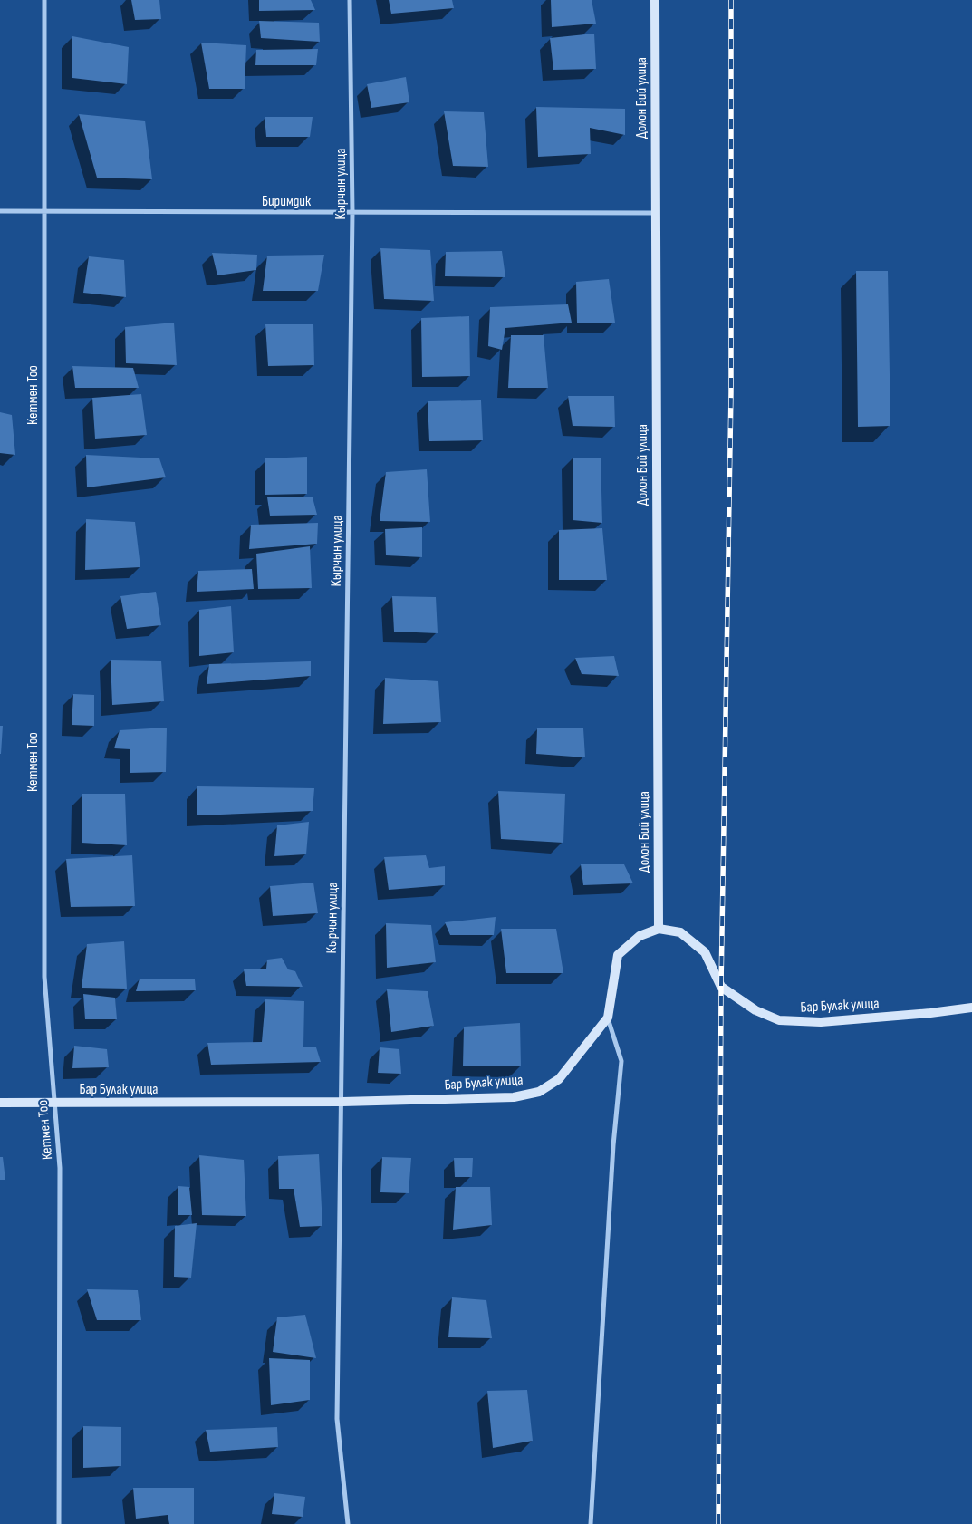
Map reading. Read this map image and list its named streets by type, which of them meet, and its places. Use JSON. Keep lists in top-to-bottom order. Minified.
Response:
{"streets":{"street":["Долон Бий улица","Кырчын улица","Биримдик","Кетмен Тоо","Бар Булак улица"]},"crossings":[["Долон Бий улица","Биримдик"],["Долон Бий улица","Бар Булак улица"],["Кырчын улица","Биримдик"],["Кырчын улица","Бар Булак улица"],["Биримдик","Кетмен Тоо"],["Кетмен Тоо","Бар Булак улица"]]}
